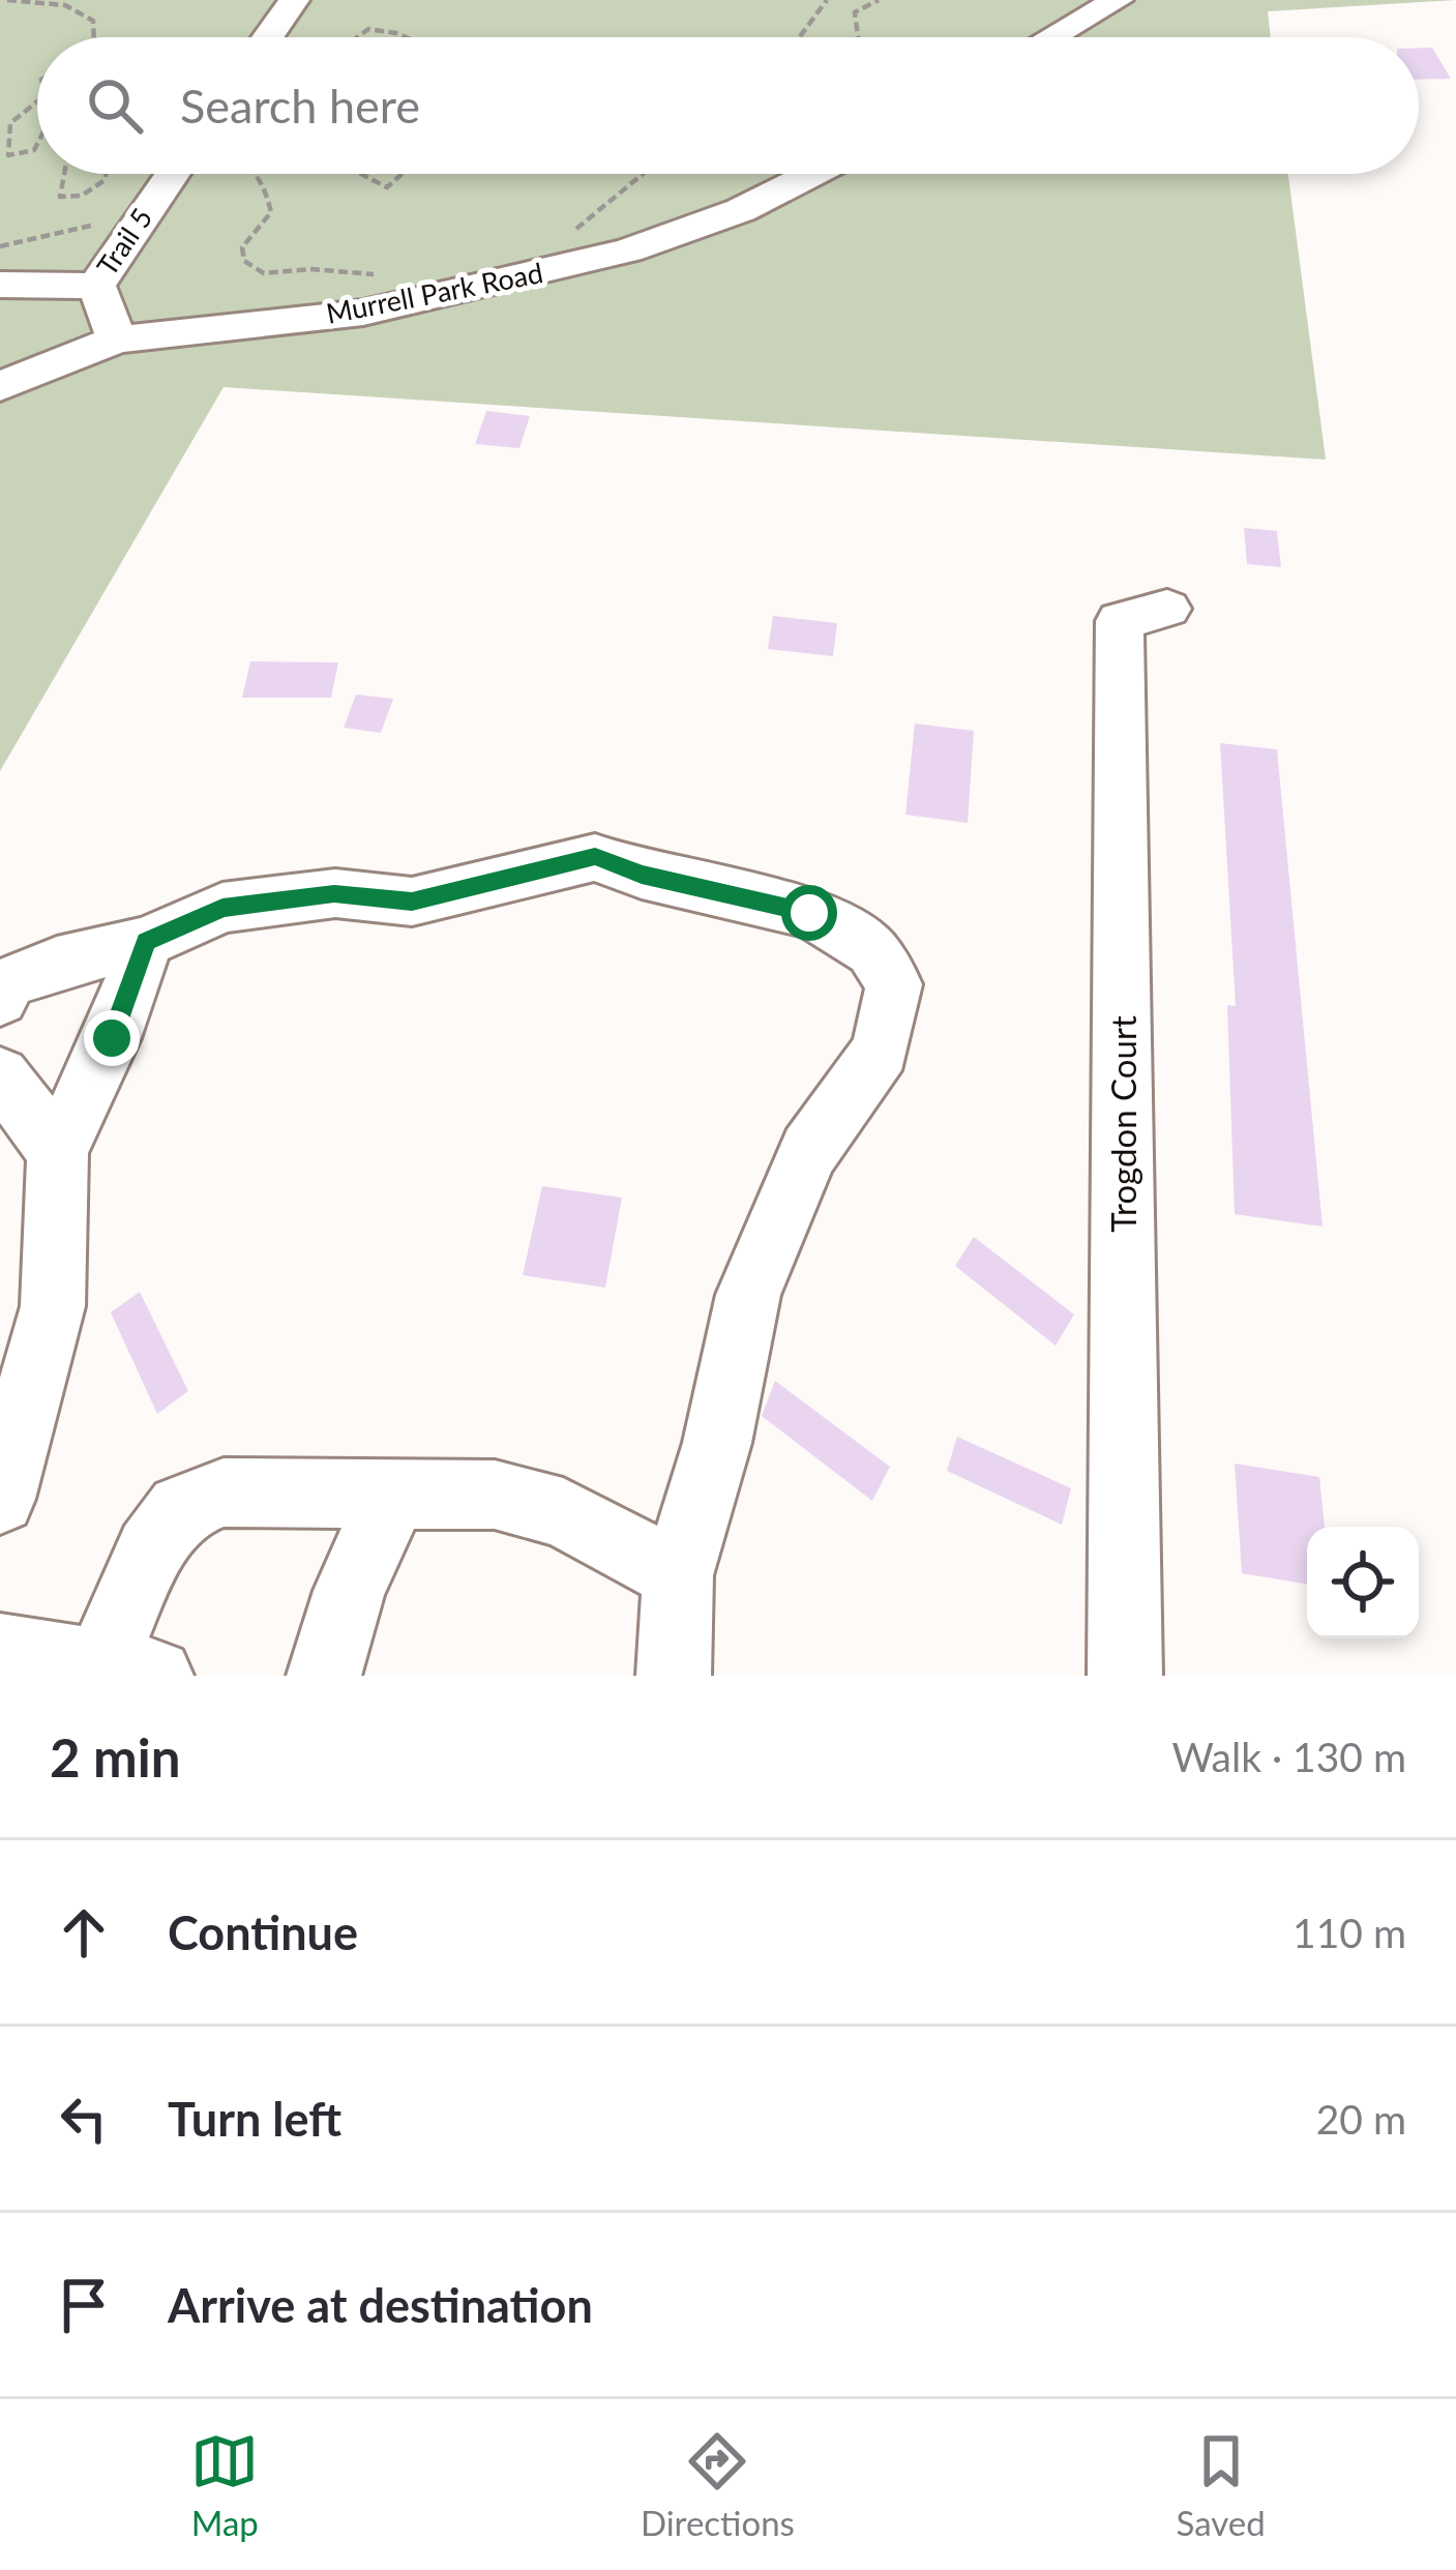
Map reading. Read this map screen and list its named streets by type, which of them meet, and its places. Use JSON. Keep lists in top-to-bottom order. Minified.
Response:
{"streets":{"street":["Trail 5","Murrell Park Road","Trogdon Court"]},"crossings":[["Trail 5","Murrell Park Road"]],"page":{"search":"Search here","heading":["2 min","Walk · 130 m"],"list":[["Continue","110 m"],["Turn left","20 m"],"Arrive at destination"],"nav":["Map","Directions","Saved"]}}
